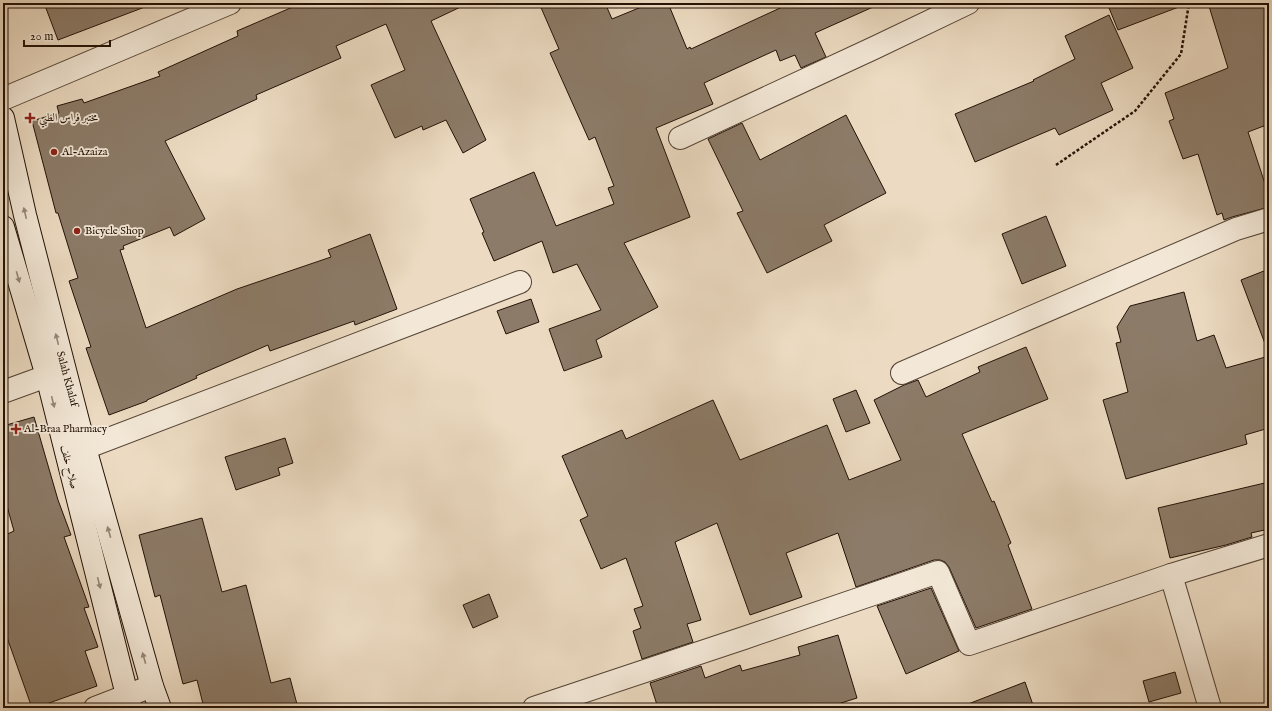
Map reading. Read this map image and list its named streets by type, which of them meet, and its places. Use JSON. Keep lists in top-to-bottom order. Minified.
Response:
{"streets":{"street":["Salah Khalaf","صلاح خلف"]},"one_way":["Salah Khalaf","صلاح خلف"],"places":{"health":["مختبر فراس الطبي","Al-Braa Pharmacy"],"other":["Al-Azaiza","Bicycle Shop"]},"scale_bar":"20 m"}
